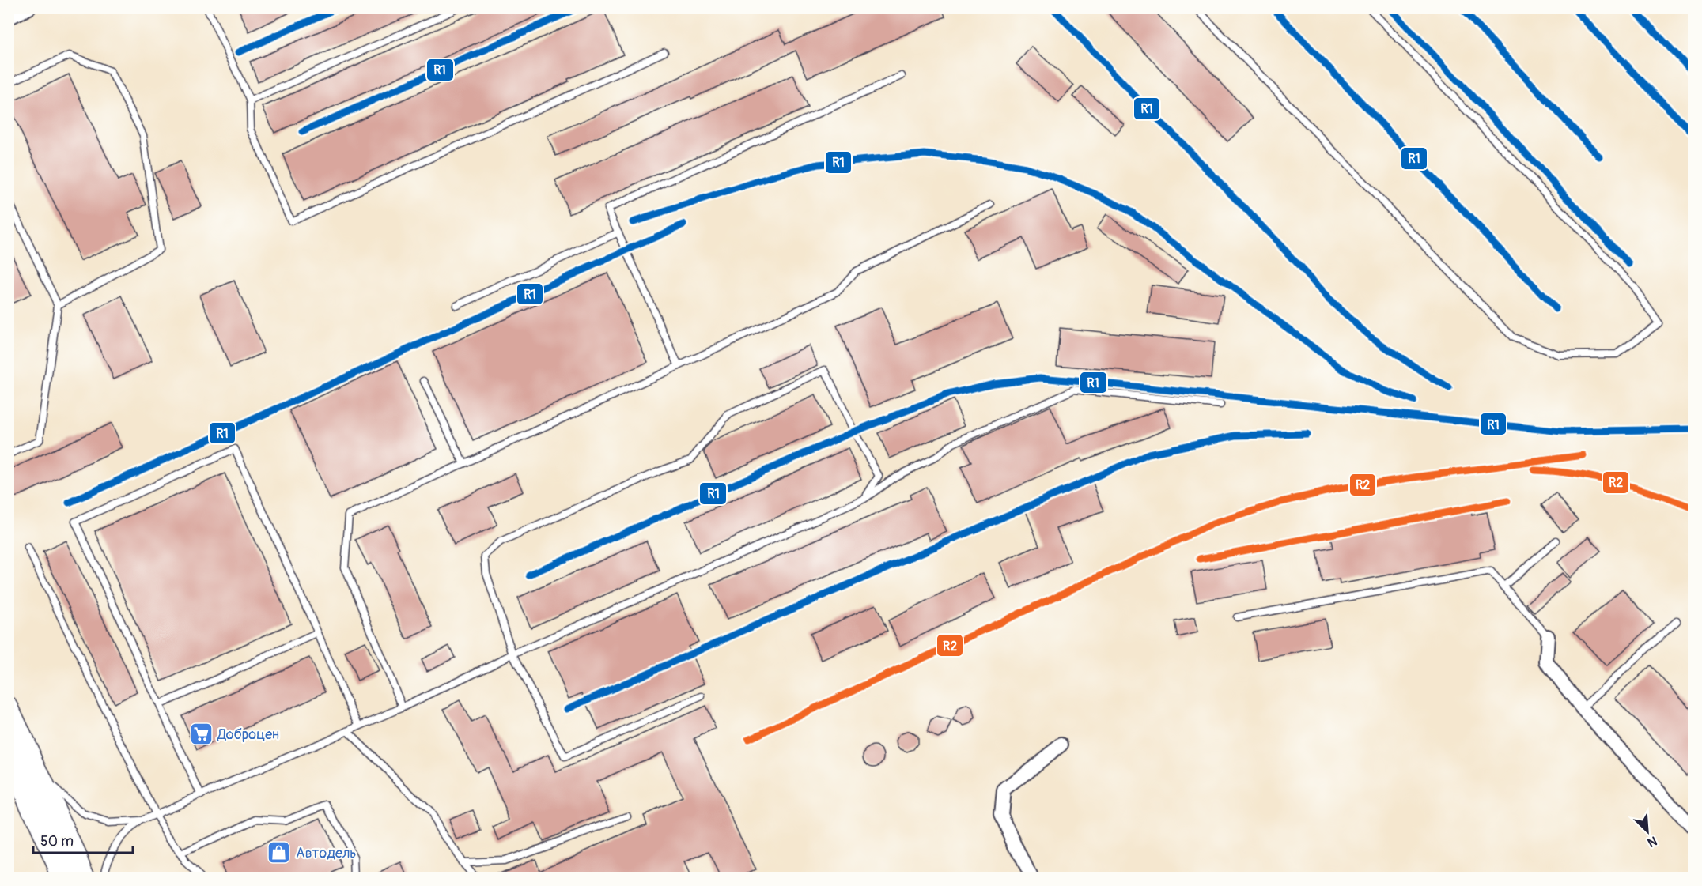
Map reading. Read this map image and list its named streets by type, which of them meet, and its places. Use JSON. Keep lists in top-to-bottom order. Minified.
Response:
{"places":{"supermarket":["Доброцен"],"shop":["Автодель"]},"lines":["transit line R1","transit line R2"],"scale_bar":"50 m","north":"bottom right"}
